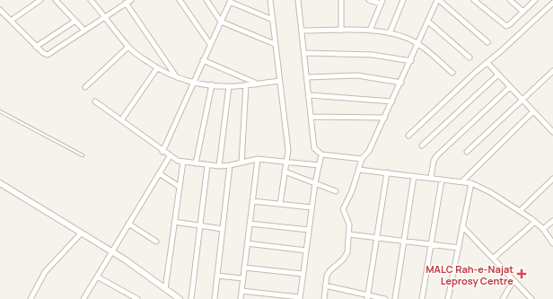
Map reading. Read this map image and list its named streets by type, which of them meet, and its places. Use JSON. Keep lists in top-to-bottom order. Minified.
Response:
{"places":{"health":["MALC Rah-e-Najat Leprosy Centre"]}}
